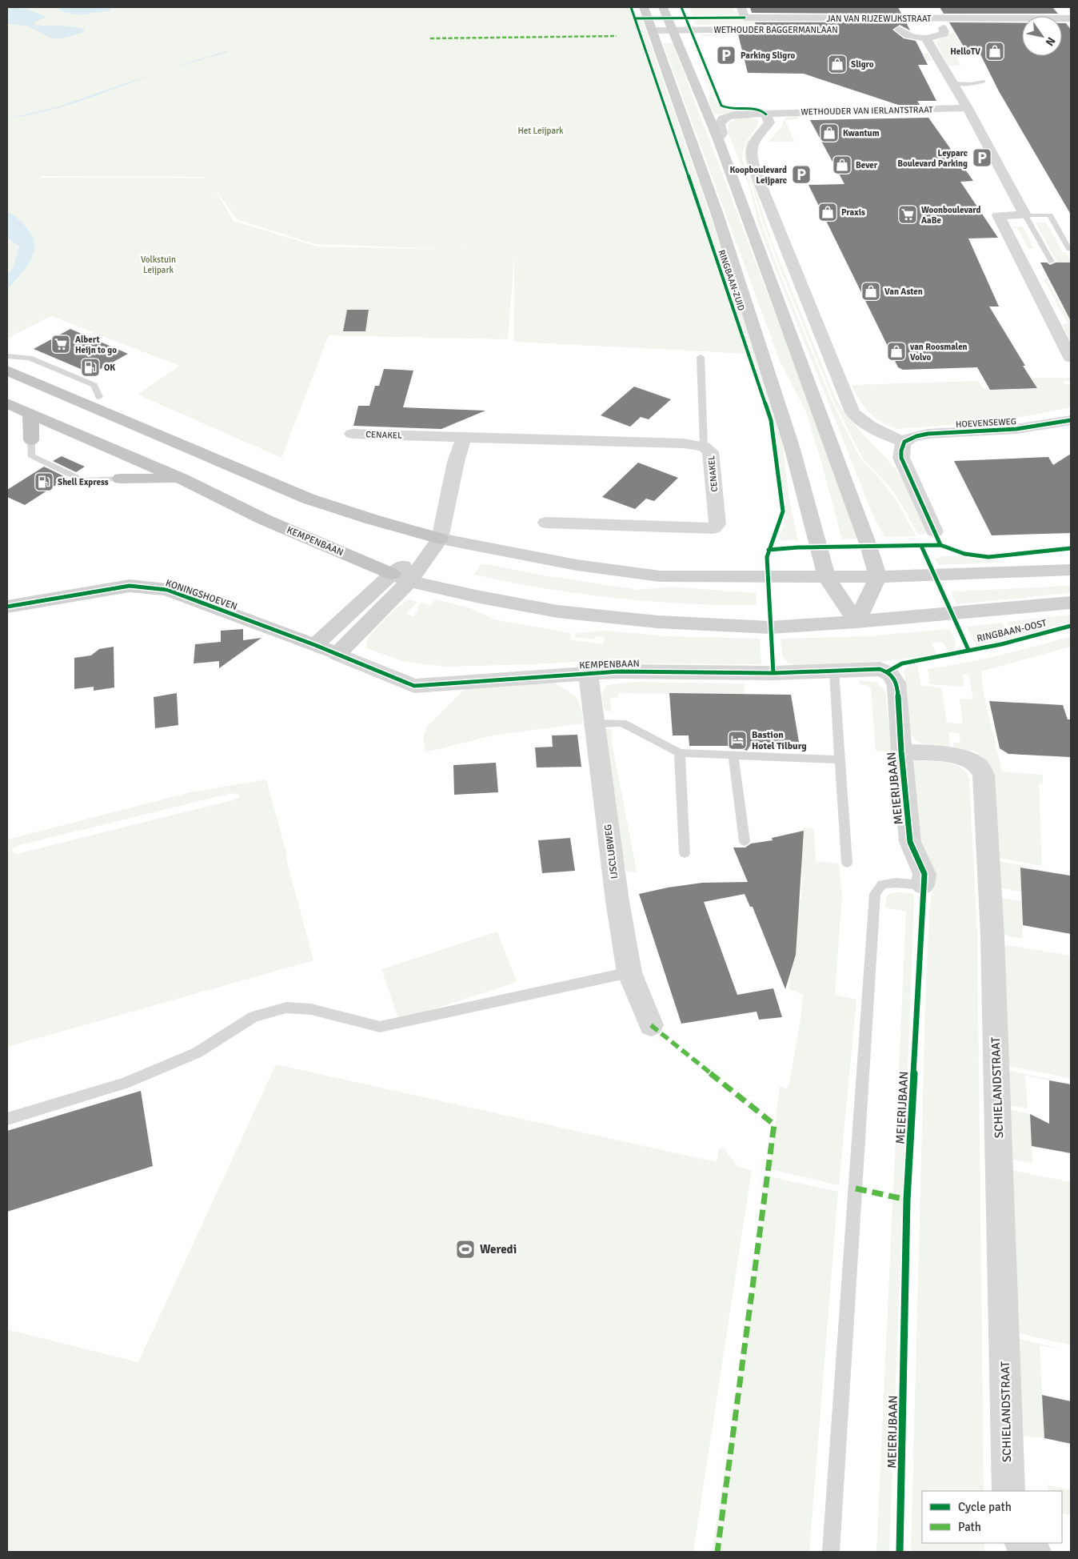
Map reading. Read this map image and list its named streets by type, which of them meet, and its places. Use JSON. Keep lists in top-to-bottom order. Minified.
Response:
{"streets":{"highway":["KEMPENBAAN"],"main road":["RINGBAAN-ZUID","KONINGSHOEVEN","RINGBAAN-OOST"],"street":["JAN VAN RIJZEWIJKSTRAAT","WETHOUDER BAGGERMANLAAN","WETHOUDER VAN IERLANTSTRAAT","HOEVENSEWEG","CENAKEL","MEIERIJBAAN","IJSCLUBWEG","SCHIELANDSTRAAT"]},"crossings":[["WETHOUDER BAGGERMANLAAN","RINGBAAN-ZUID"],["RINGBAAN-ZUID","KEMPENBAAN"],["RINGBAAN-ZUID","RINGBAAN-OOST"],["KEMPENBAAN","KONINGSHOEVEN"],["KEMPENBAAN","RINGBAAN-OOST"],["KEMPENBAAN","MEIERIJBAAN"],["KEMPENBAAN","IJSCLUBWEG"],["MEIERIJBAAN","SCHIELANDSTRAAT"]],"parks":["Het Leijpark","Volkstuin Leijpark"],"places":{"shop":["HelloTV","Sligro","Kwantum","Bever","Praxis","Van Asten","van Roosmalen Volvo"],"parking":["Parking Sligro","Leyparc Boulevard Parking","Koopboulevard Leijparc"],"supermarket":["Woonboulevard AaBe","Albert Heijn to go"],"fuel station":["OK","Shell Express"],"hotel":["Bastion Hotel Tilburg"],"sports":["Weredi"]},"legend":["Cycle path","Path"],"north":"bottom right"}
